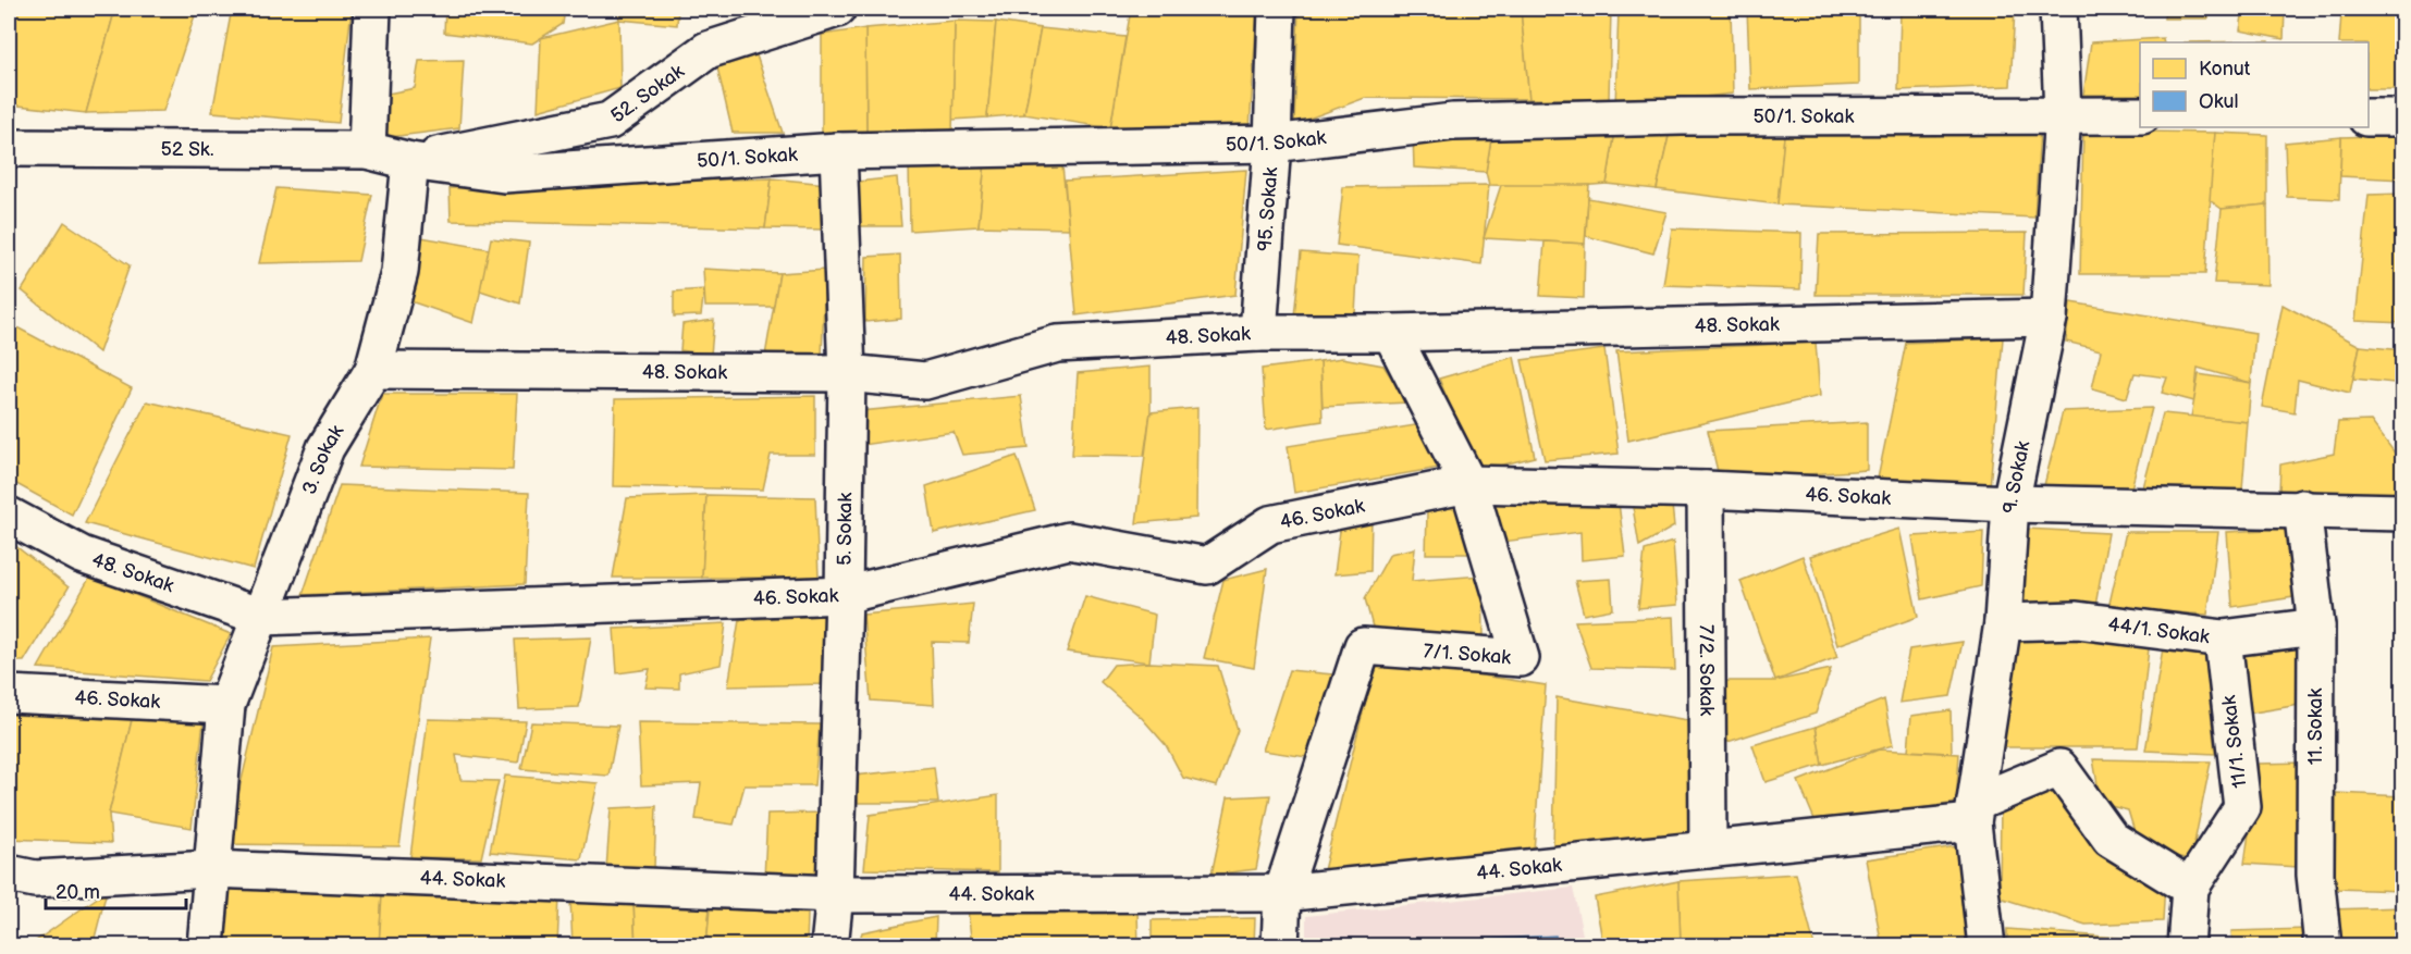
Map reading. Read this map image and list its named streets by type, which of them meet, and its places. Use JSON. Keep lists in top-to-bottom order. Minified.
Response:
{"streets":{"street":["52. Sokak","50/1. Sokak","52 Sk.","95. Sokak","48. Sokak","3. Sokak","9. Sokak","46. Sokak","5. Sokak","44/1. Sokak","7/1. Sokak","7/2. Sokak","11. Sokak","11/1. Sokak","44. Sokak"]},"crossings":[["52. Sokak","50/1. Sokak"],["52. Sokak","3. Sokak"],["50/1. Sokak","95. Sokak"],["50/1. Sokak","3. Sokak"],["50/1. Sokak","9. Sokak"],["50/1. Sokak","5. Sokak"],["95. Sokak","48. Sokak"],["48. Sokak","3. Sokak"],["48. Sokak","9. Sokak"],["48. Sokak","46. Sokak"],["48. Sokak","5. Sokak"],["48. Sokak","7/1. Sokak"],["3. Sokak","46. Sokak"],["3. Sokak","44. Sokak"],["9. Sokak","46. Sokak"],["9. Sokak","44/1. Sokak"],["9. Sokak","44. Sokak"],["46. Sokak","5. Sokak"],["46. Sokak","7/1. Sokak"],["46. Sokak","7/2. Sokak"],["46. Sokak","11. Sokak"],["5. Sokak","44. Sokak"],["44/1. Sokak","11. Sokak"],["44/1. Sokak","11/1. Sokak"],["7/1. Sokak","44. Sokak"],["7/2. Sokak","44. Sokak"],["11/1. Sokak","44. Sokak"]],"legend":["Konut","Okul"],"scale_bar":"20 m"}
